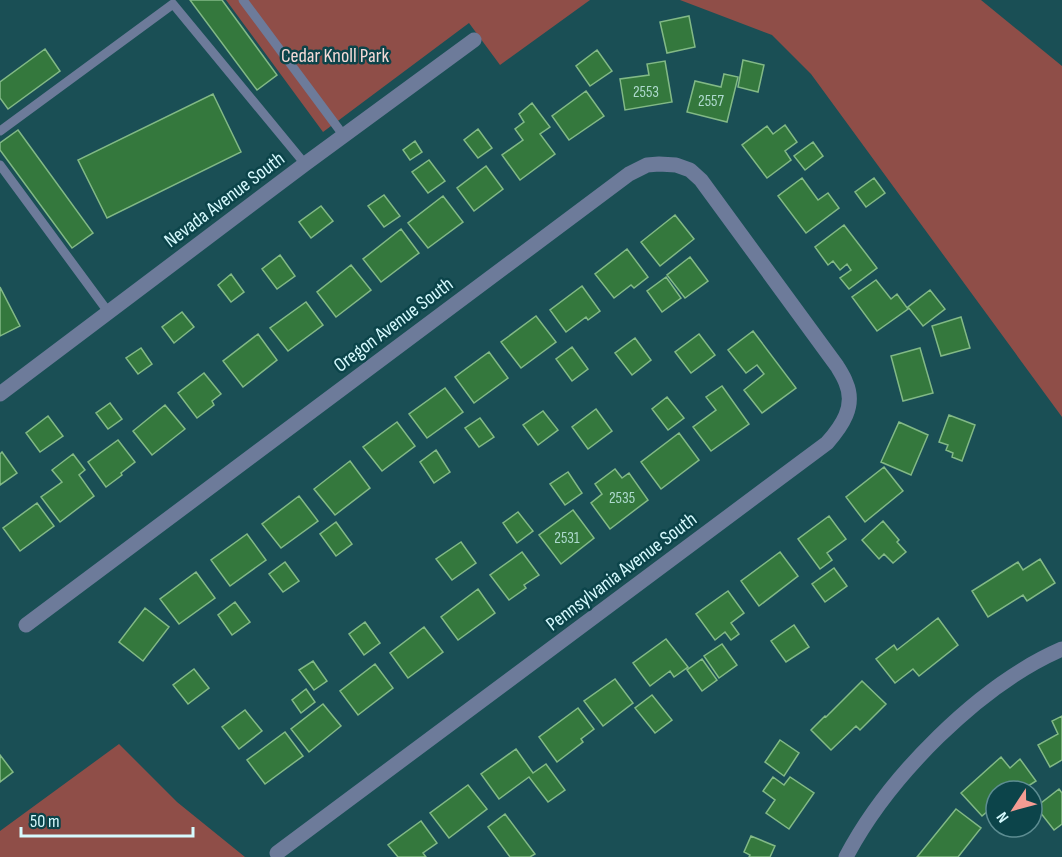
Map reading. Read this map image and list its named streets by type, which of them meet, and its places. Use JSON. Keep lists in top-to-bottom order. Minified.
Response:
{"streets":{"street":["Nevada Avenue South","Oregon Avenue South","Pennsylvania Avenue South"]},"crossings":[["Oregon Avenue South","Pennsylvania Avenue South"]],"parks":["Cedar Knoll Park"],"house_numbers":["2553","2557","2535","2531"],"scale_bar":"50 m","north":"bottom left"}
